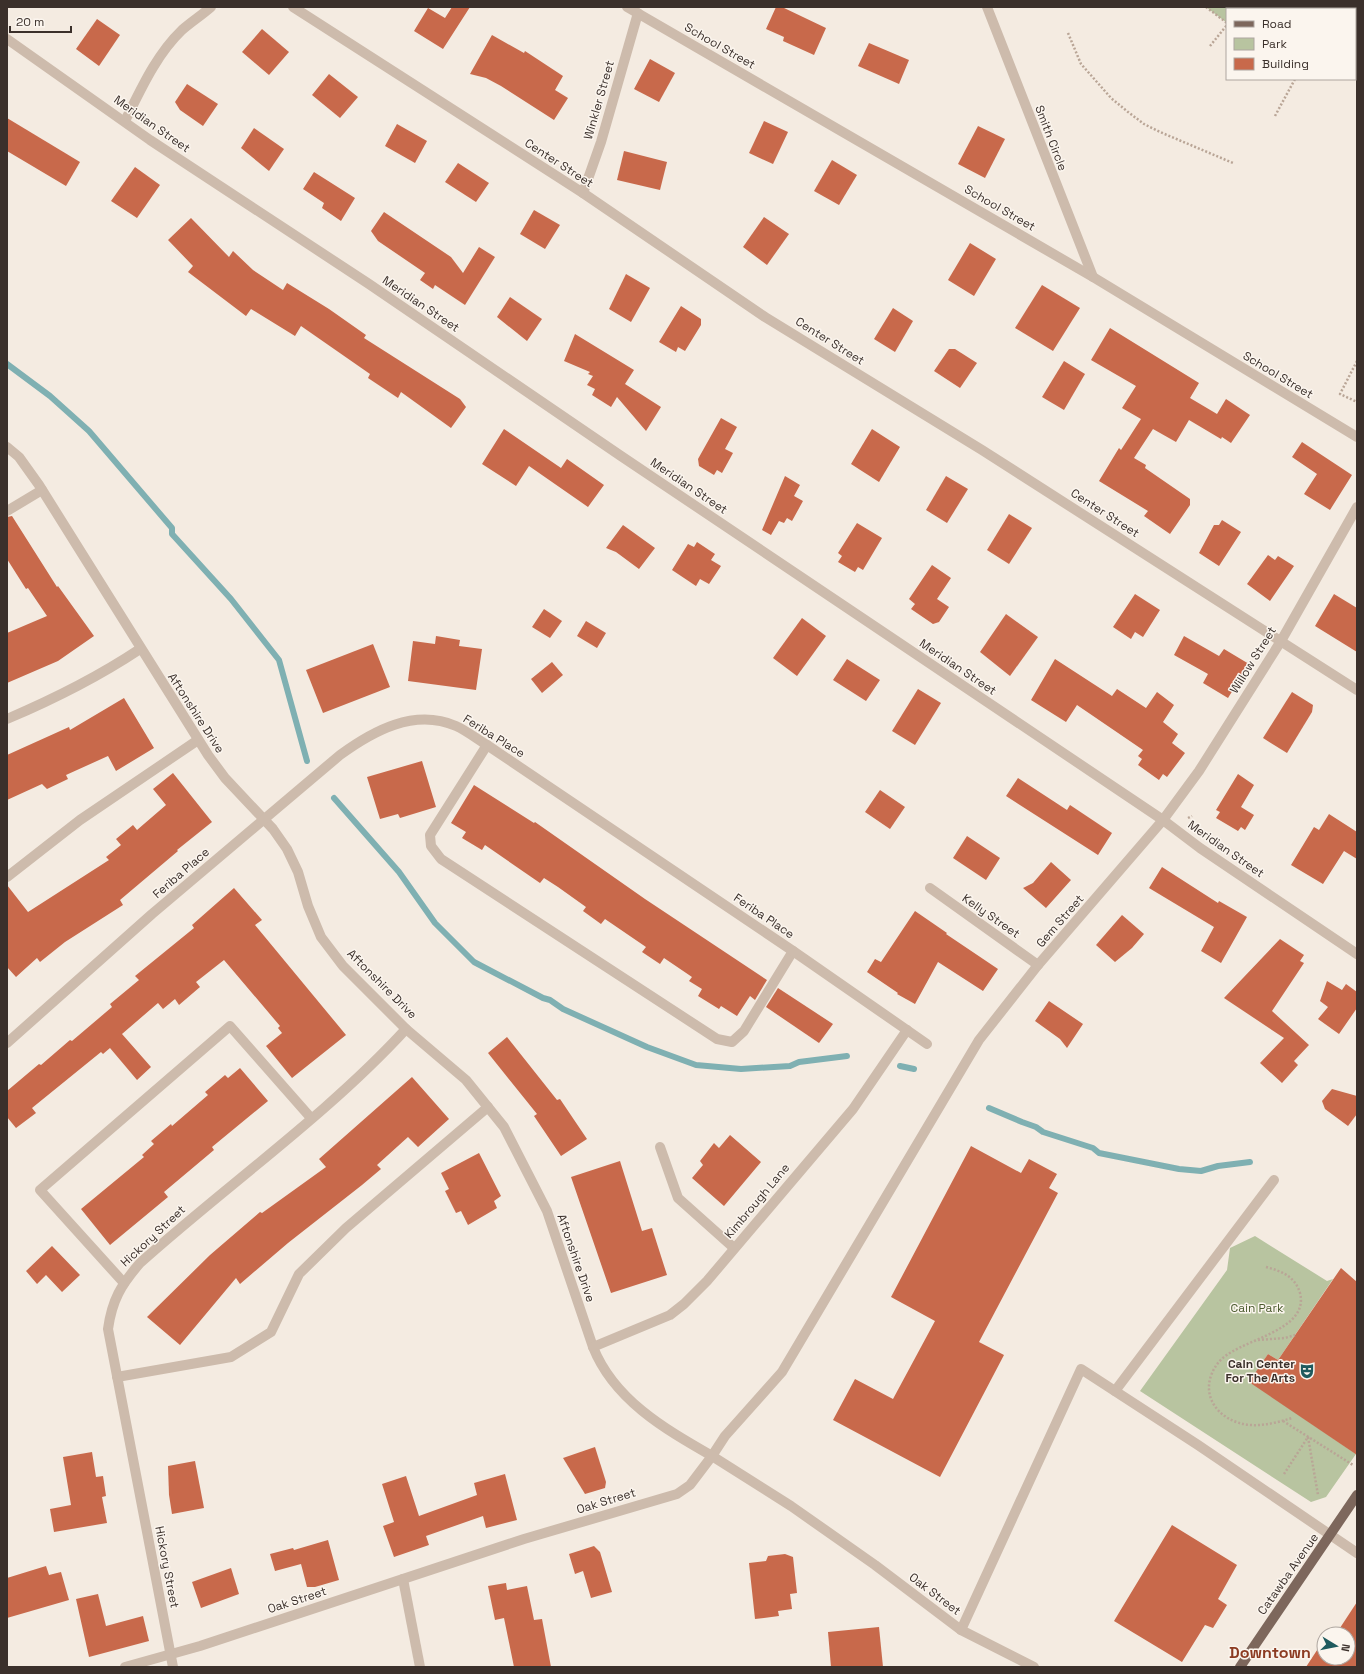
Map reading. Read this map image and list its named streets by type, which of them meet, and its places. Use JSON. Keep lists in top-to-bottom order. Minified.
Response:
{"streets":{"main road":["Catawba Avenue"],"street":["School Street","Winkler Street","Meridian Street","Smith Circle","Center Street","Willow Street","Aftonshire Drive","Feriba Place","Kelly Street","Gem Street","Kimbrough Lane","Hickory Street","Oak Street"]},"crossings":[["School Street","Winkler Street"],["School Street","Smith Circle"],["Winkler Street","Center Street"],["Meridian Street","Willow Street"],["Meridian Street","Gem Street"],["Center Street","Willow Street"],["Willow Street","Gem Street"],["Aftonshire Drive","Feriba Place"],["Aftonshire Drive","Gem Street"],["Aftonshire Drive","Kimbrough Lane"],["Aftonshire Drive","Hickory Street"],["Aftonshire Drive","Oak Street"],["Feriba Place","Kimbrough Lane"],["Kelly Street","Gem Street"],["Gem Street","Oak Street"],["Hickory Street","Oak Street"]],"districts":["Downtown"],"parks":["Cain Park"],"places":{"theatre":["Cain Center For The Arts"]},"legend":["Road","Park","Building"],"scale_bar":"20 m","north":"right"}
